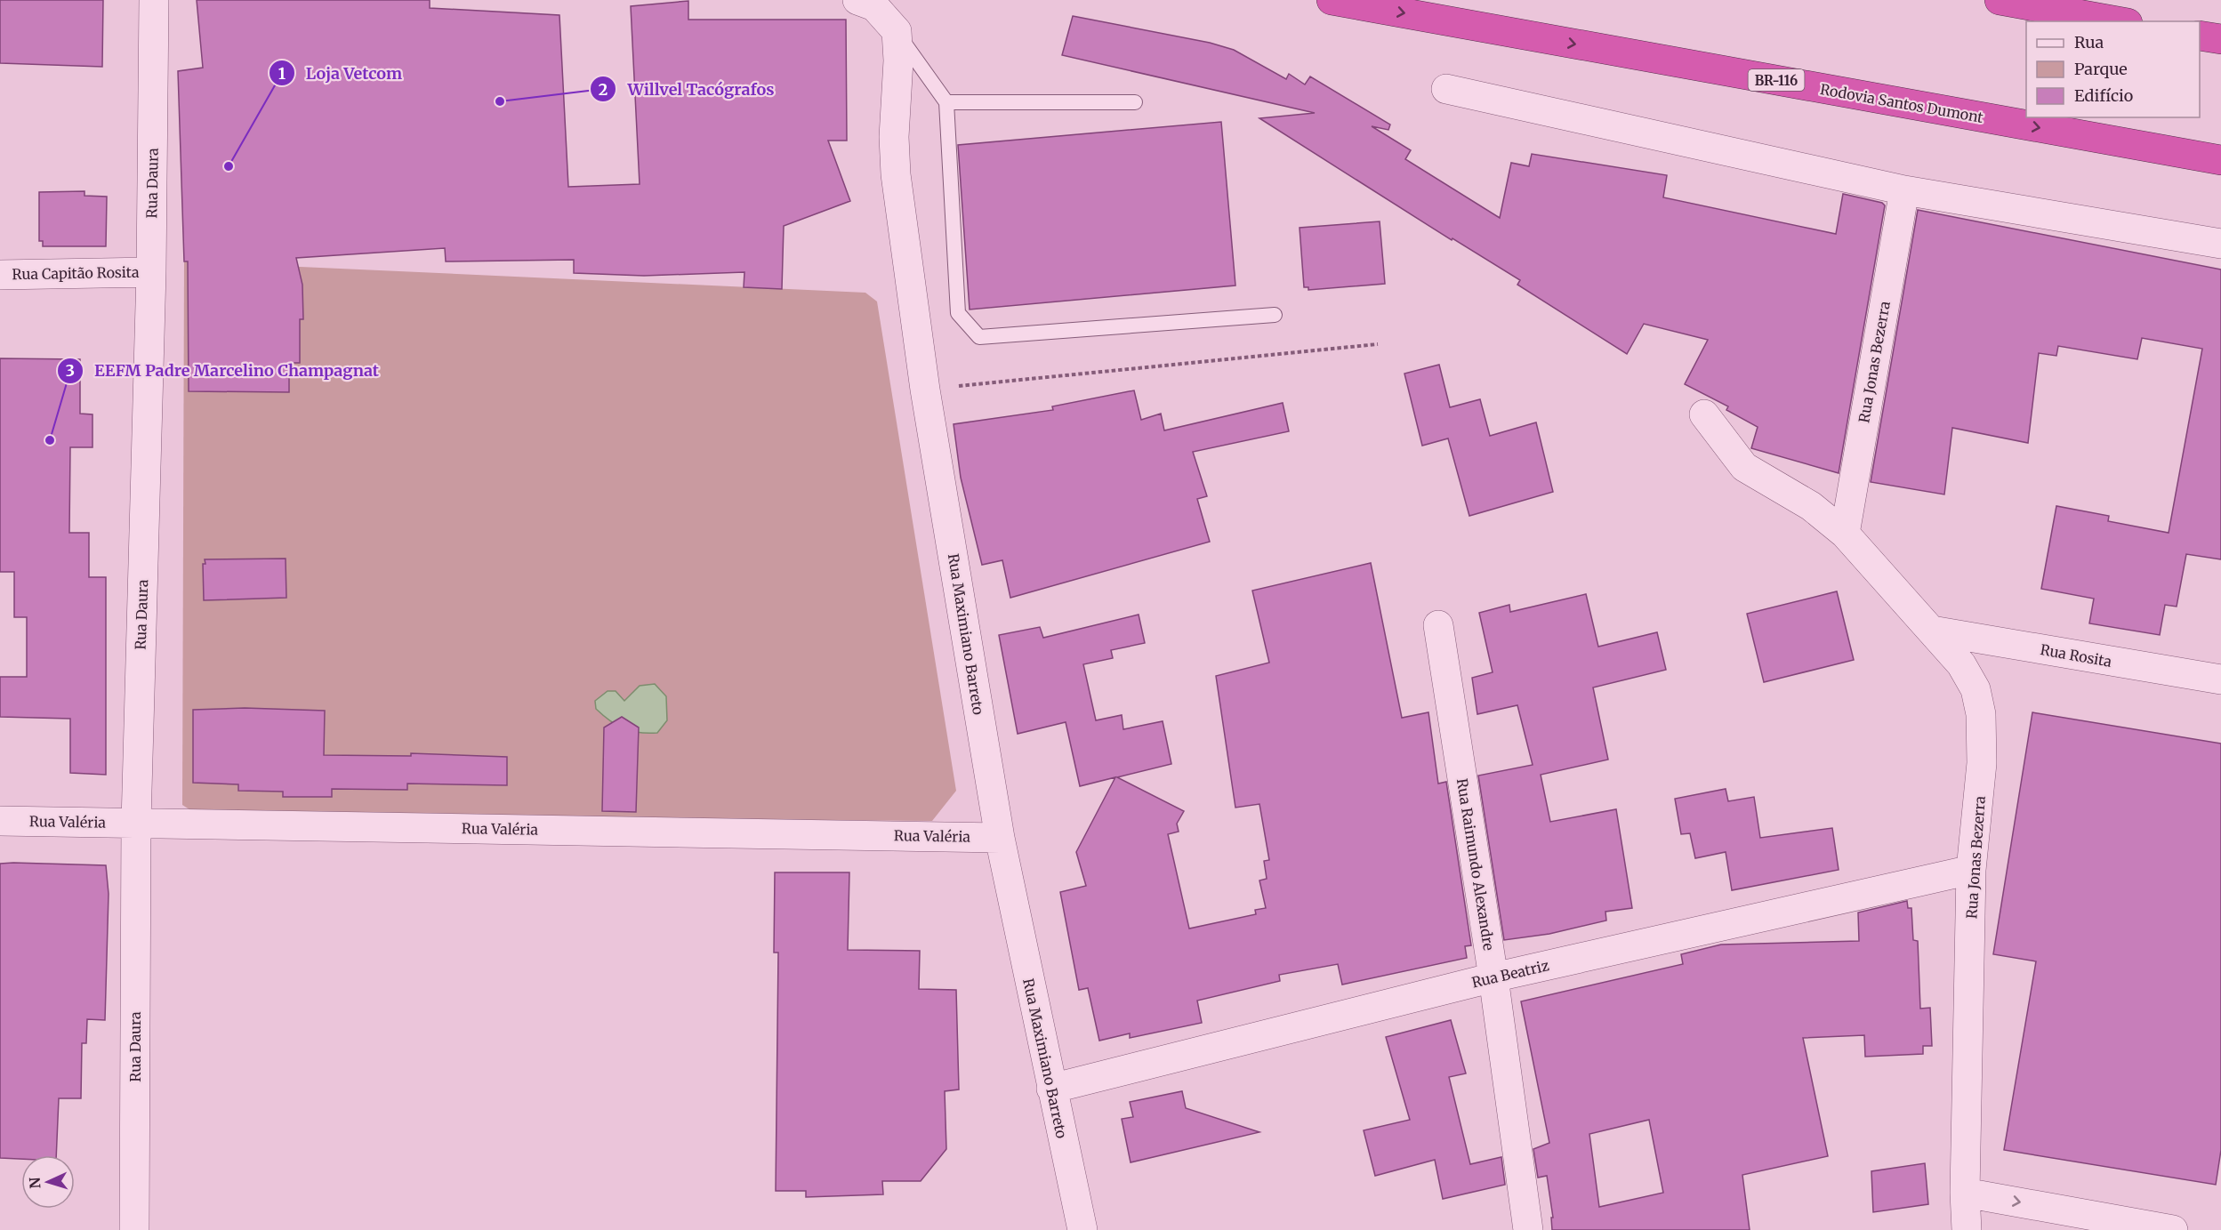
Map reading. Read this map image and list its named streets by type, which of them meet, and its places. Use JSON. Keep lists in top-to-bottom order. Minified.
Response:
{"streets":{"highway":["BR-116","Rodovia Santos Dumont"],"street":["Rua Daura","Rua Capitão Rosita","Rua Jonas Bezerra","Rua Maximiano Barreto","Rua Rosita","Rua Valéria","Rua Raimundo Alexandre","Rua Beatriz"]},"crossings":[["Rua Daura","Rua Capitão Rosita"],["Rua Daura","Rua Valéria"],["Rua Jonas Bezerra","Rua Rosita"],["Rua Jonas Bezerra","Rua Beatriz"],["Rua Maximiano Barreto","Rua Valéria"],["Rua Maximiano Barreto","Rua Beatriz"],["Rua Raimundo Alexandre","Rua Beatriz"]],"one_way":["Rodovia Santos Dumont"],"places":["Willvel Tacógrafos","Loja Vetcom","EEFM Padre Marcelino Champagnat"],"legend":["Rua","Parque","Edifício"],"north":"left"}
